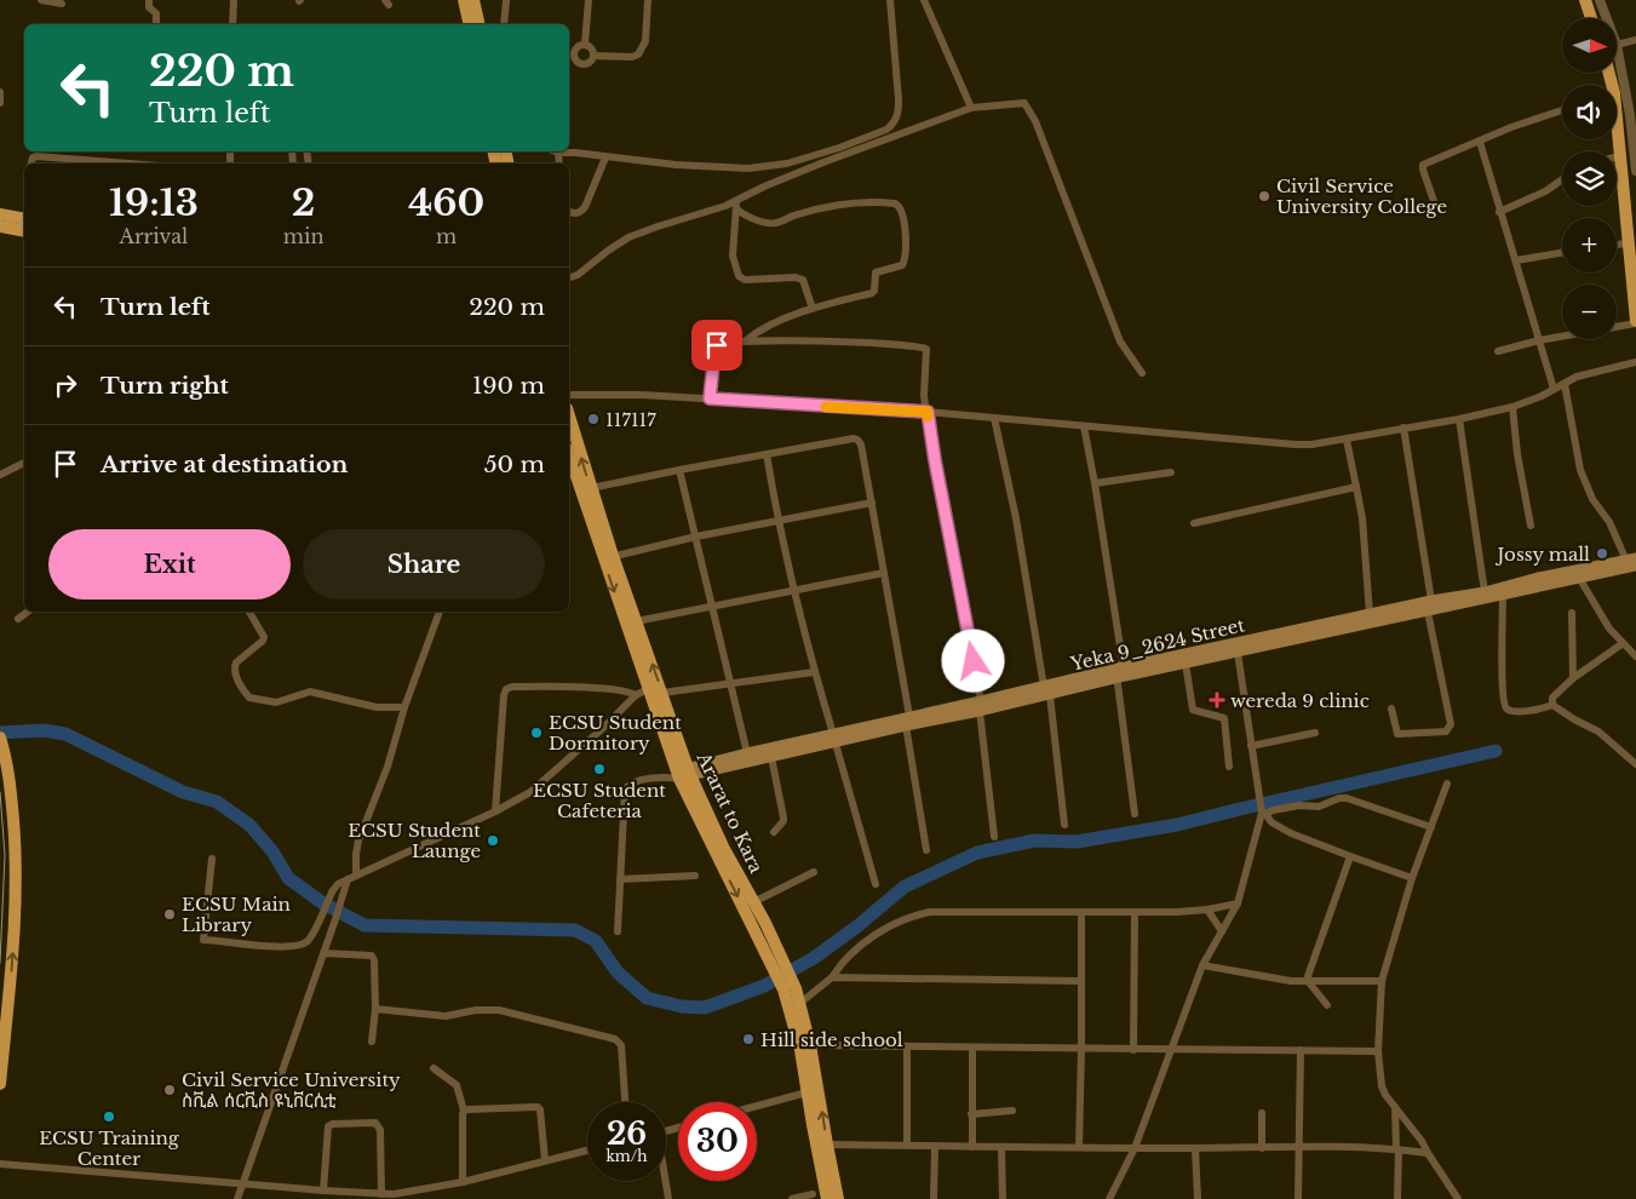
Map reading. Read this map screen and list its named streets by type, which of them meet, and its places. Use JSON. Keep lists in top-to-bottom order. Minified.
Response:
{"streets":{"main road":["Yeka 9_2624 Street","Ararat to Kara"]},"crossings":[["Yeka 9_2624 Street","Ararat to Kara"]],"places":{"other":["Civil Service University College","117117","Jossy mall","ECSU Student Dormitory","ECSU Student Cafeteria","ECSU Student Launge","ECSU Main Library","Hill side school","Civil Service University ስቪል ሰርቪስ ዩኒቨርሲቲ","ECSU Training Center"],"health":["wereda 9 clinic"]},"north":"right","page":{"map_buttons":["+","−"],"turn":["220 m","Turn left"],"eta":["19:13","Arrival","2","min","460","m"],"list":[{"name":"Turn left","value":"220 m"},{"name":"Turn right","value":"190 m"},{"name":"Arrive at destination","value":"50 m"}],"buttons":["Exit","Share"],"speed":"26 km/h","limit":"30"}}
